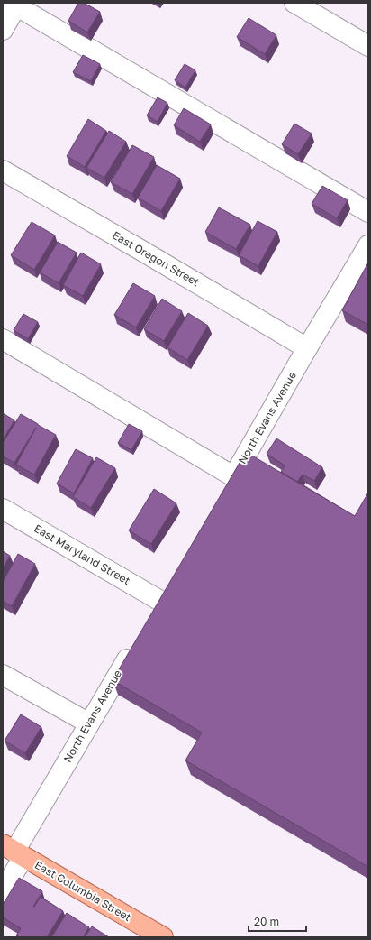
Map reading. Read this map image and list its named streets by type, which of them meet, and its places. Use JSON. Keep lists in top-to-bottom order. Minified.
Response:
{"streets":{"main road":["East Columbia Street"],"street":["East Oregon Street","North Evans Avenue","East Maryland Street"]},"crossings":[["East Oregon Street","North Evans Avenue"],["North Evans Avenue","East Columbia Street"]],"scale_bar":"20 m"}
